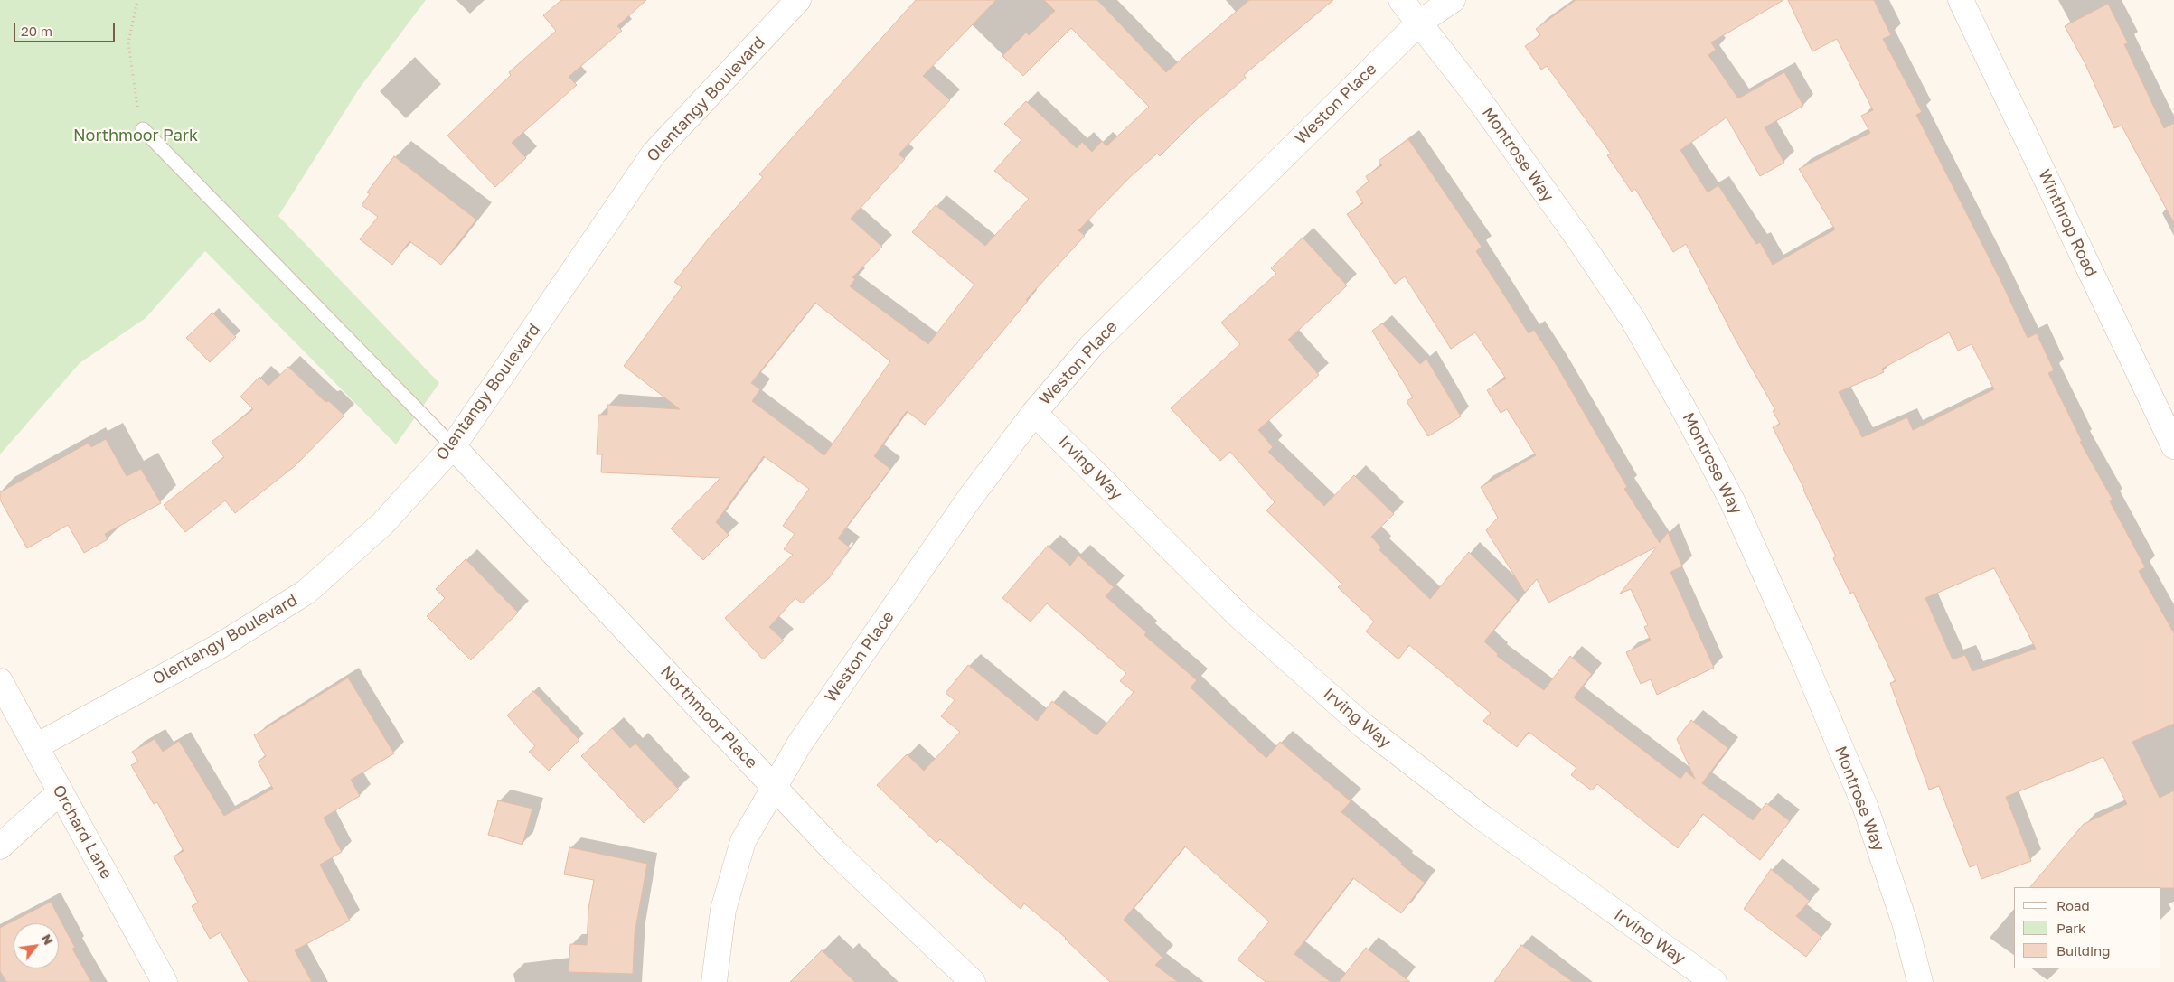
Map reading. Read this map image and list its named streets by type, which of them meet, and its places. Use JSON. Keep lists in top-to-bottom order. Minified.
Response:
{"streets":{"street":["Olentangy Boulevard","Weston Place","Montrose Way","Winthrop Road","Irving Way","Northmoor Place","Orchard Lane"]},"crossings":[["Olentangy Boulevard","Northmoor Place"],["Olentangy Boulevard","Orchard Lane"],["Weston Place","Montrose Way"],["Weston Place","Irving Way"],["Weston Place","Northmoor Place"]],"parks":["Northmoor Park"],"legend":["Road","Park","Building"],"scale_bar":"20 m","north":"top right"}
